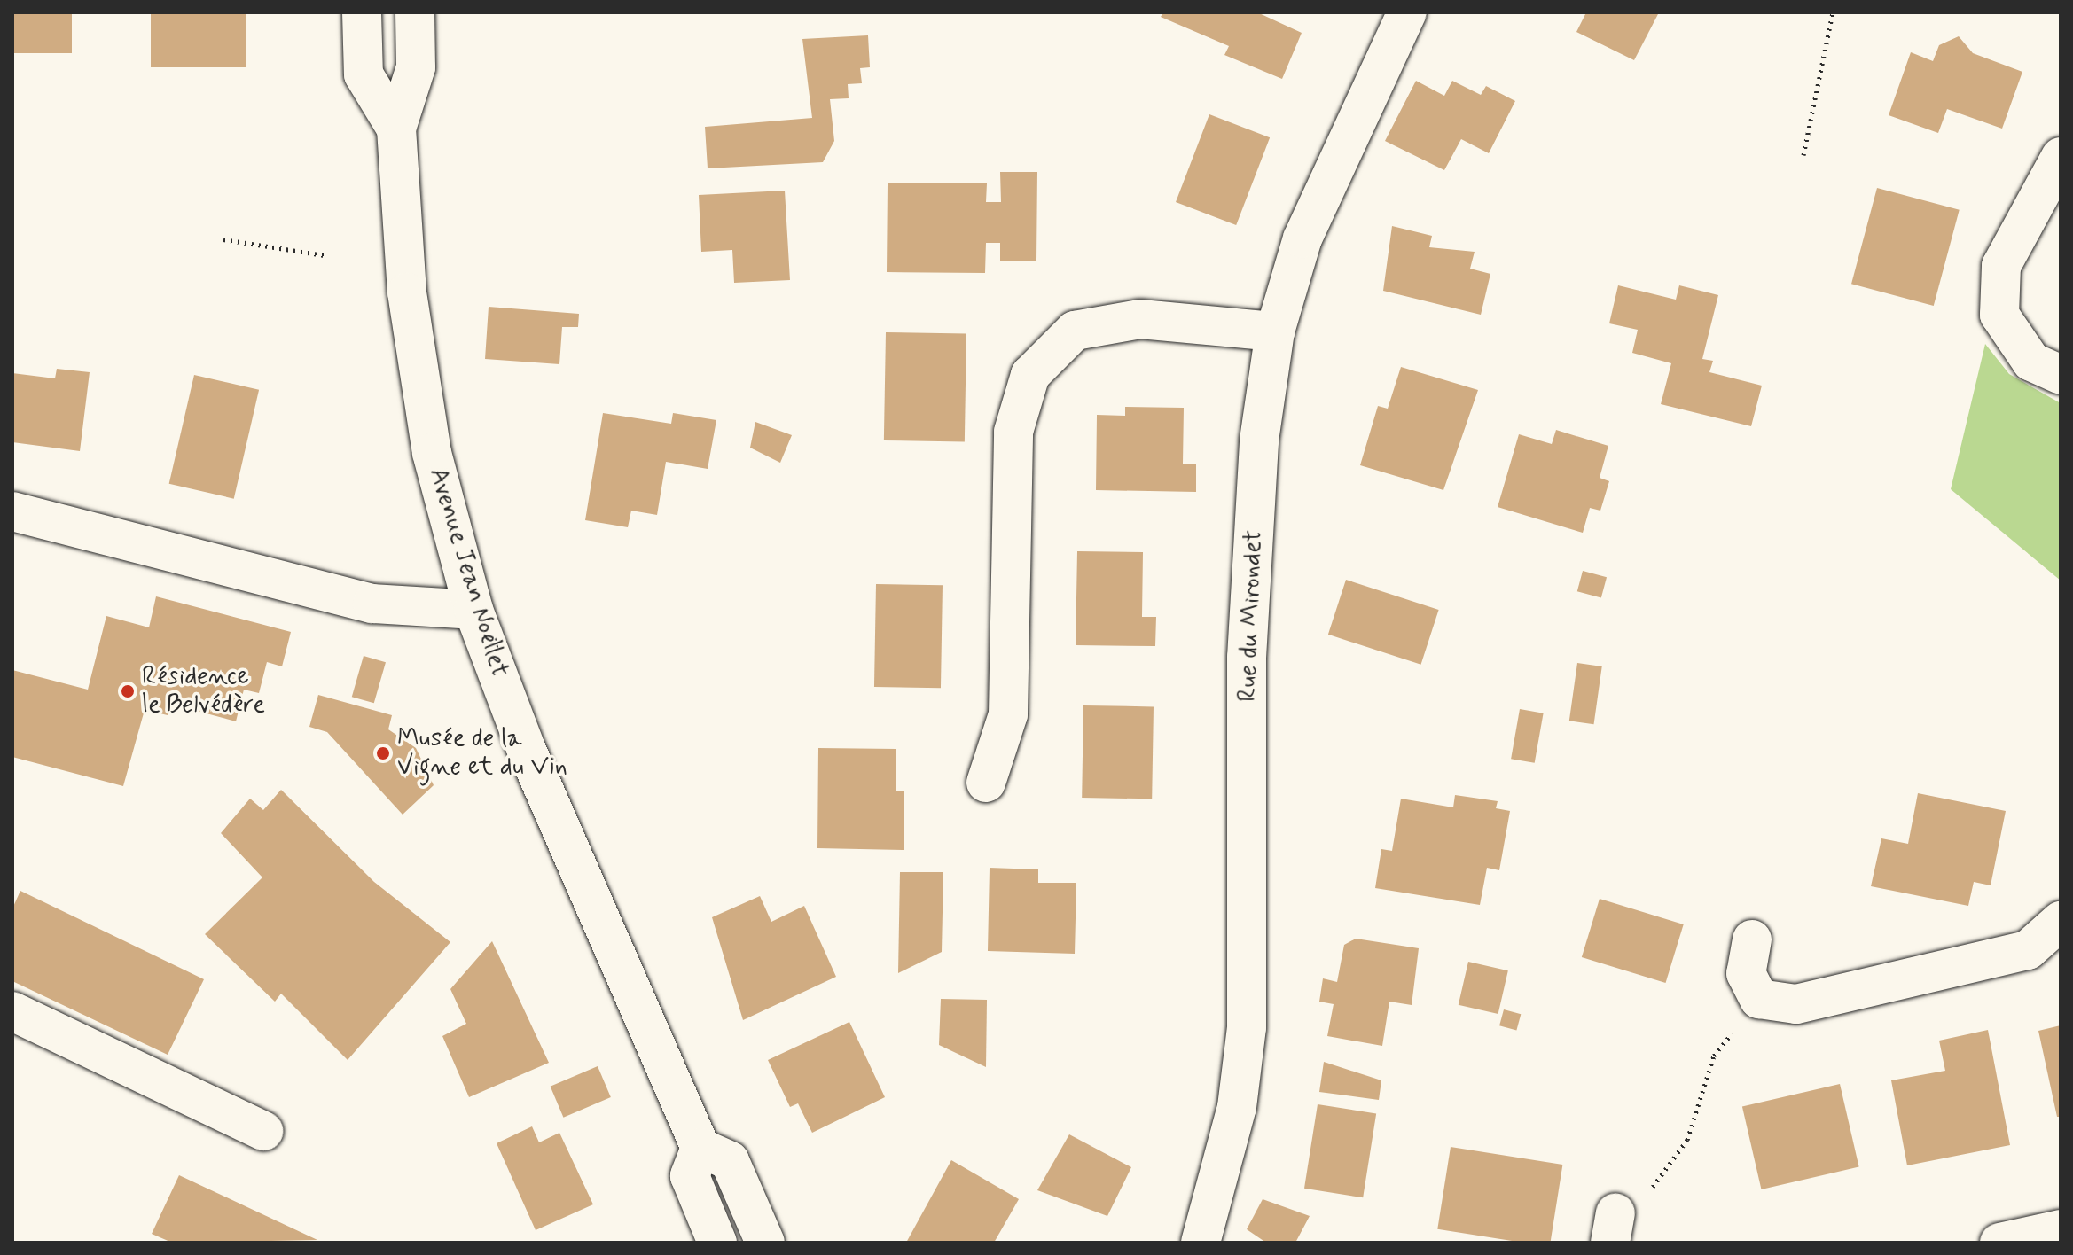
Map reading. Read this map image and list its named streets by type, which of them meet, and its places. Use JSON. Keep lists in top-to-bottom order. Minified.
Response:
{"streets":{"street":["Avenue Jean Noëllet","Rue du Mirondet"]},"places":["Résidence le Belvédère","Musée de la Vigne et du Vin"]}
